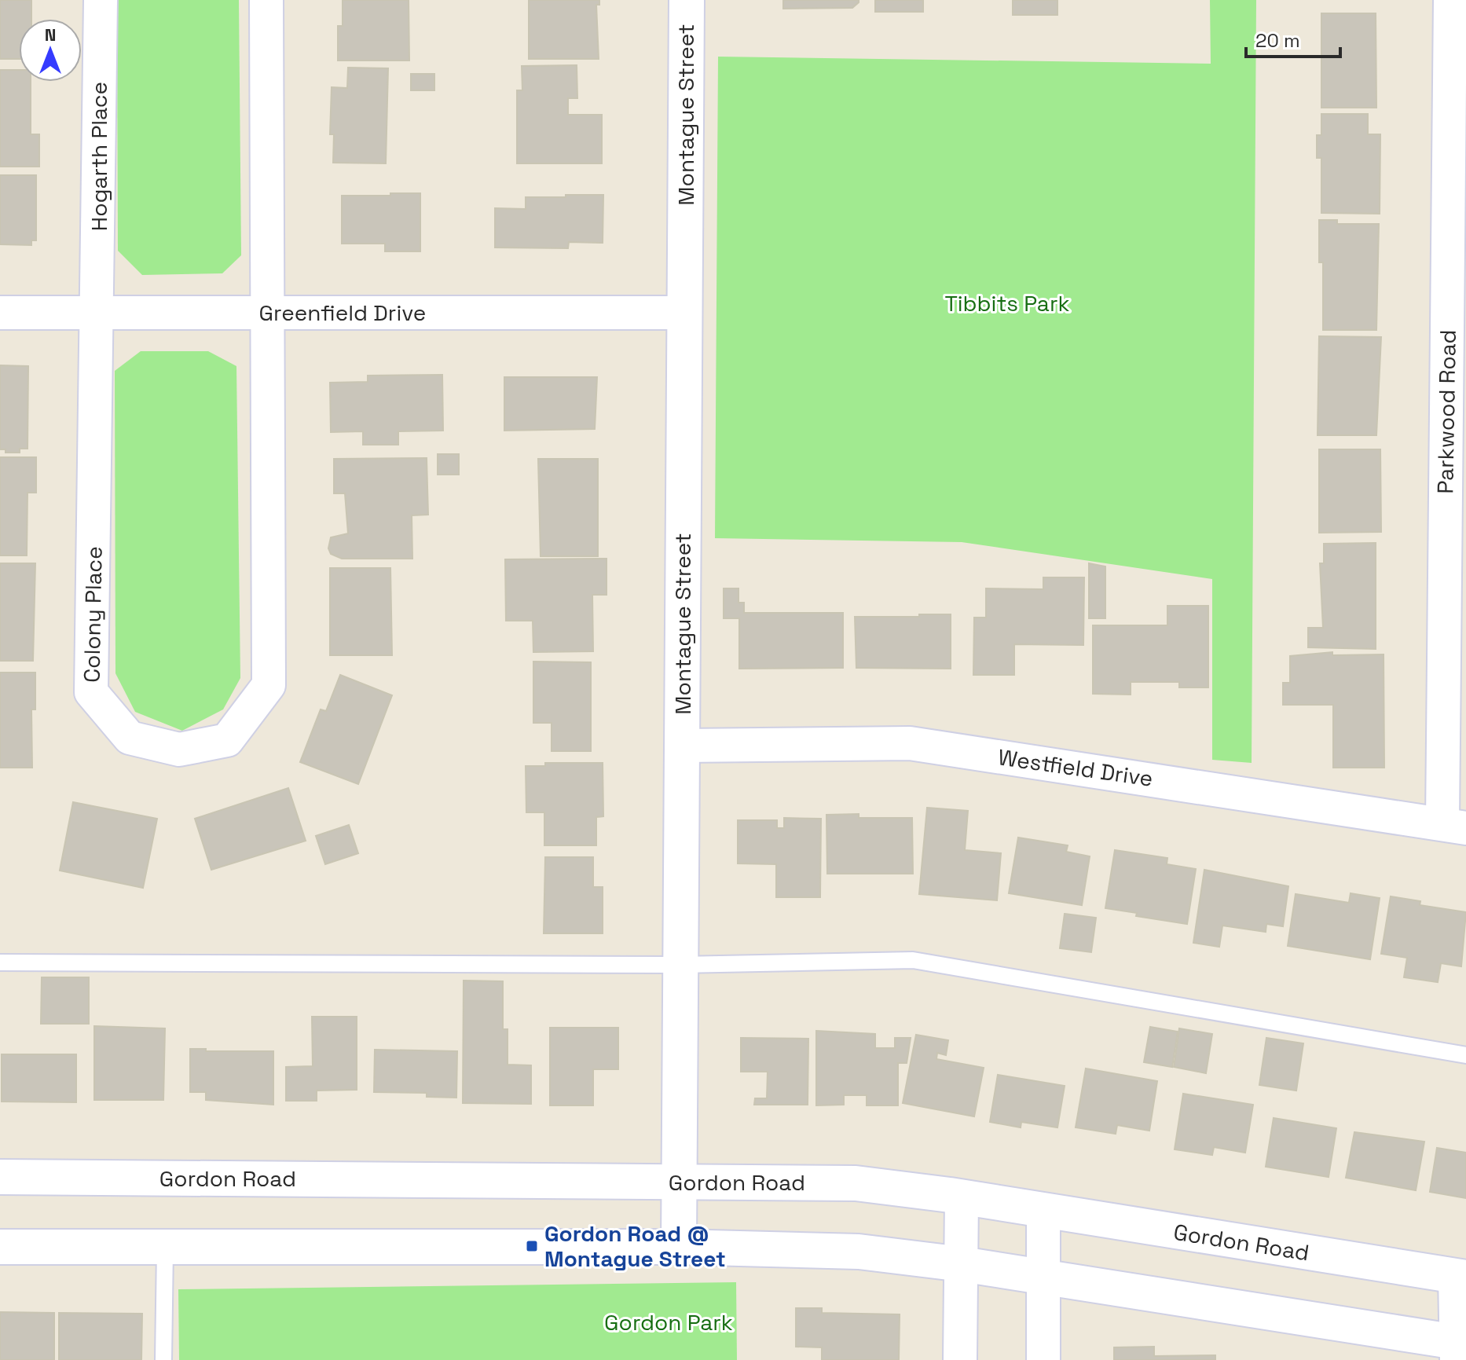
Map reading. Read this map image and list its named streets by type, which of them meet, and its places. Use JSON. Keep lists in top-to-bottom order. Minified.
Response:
{"streets":{"main road":["Montague Street","Gordon Road"],"street":["Hogarth Place","Greenfield Drive","Parkwood Road","Colony Place","Westfield Drive"]},"crossings":[["Montague Street","Greenfield Drive"],["Montague Street","Westfield Drive"],["Montague Street","Gordon Road"],["Hogarth Place","Greenfield Drive"],["Hogarth Place","Colony Place"],["Greenfield Drive","Colony Place"],["Parkwood Road","Westfield Drive"]],"parks":["Tibbits Park","Gordon Park"],"places":{"transit":["Gordon Road @ Montague Street"]},"scale_bar":"20 m","north":"top"}
